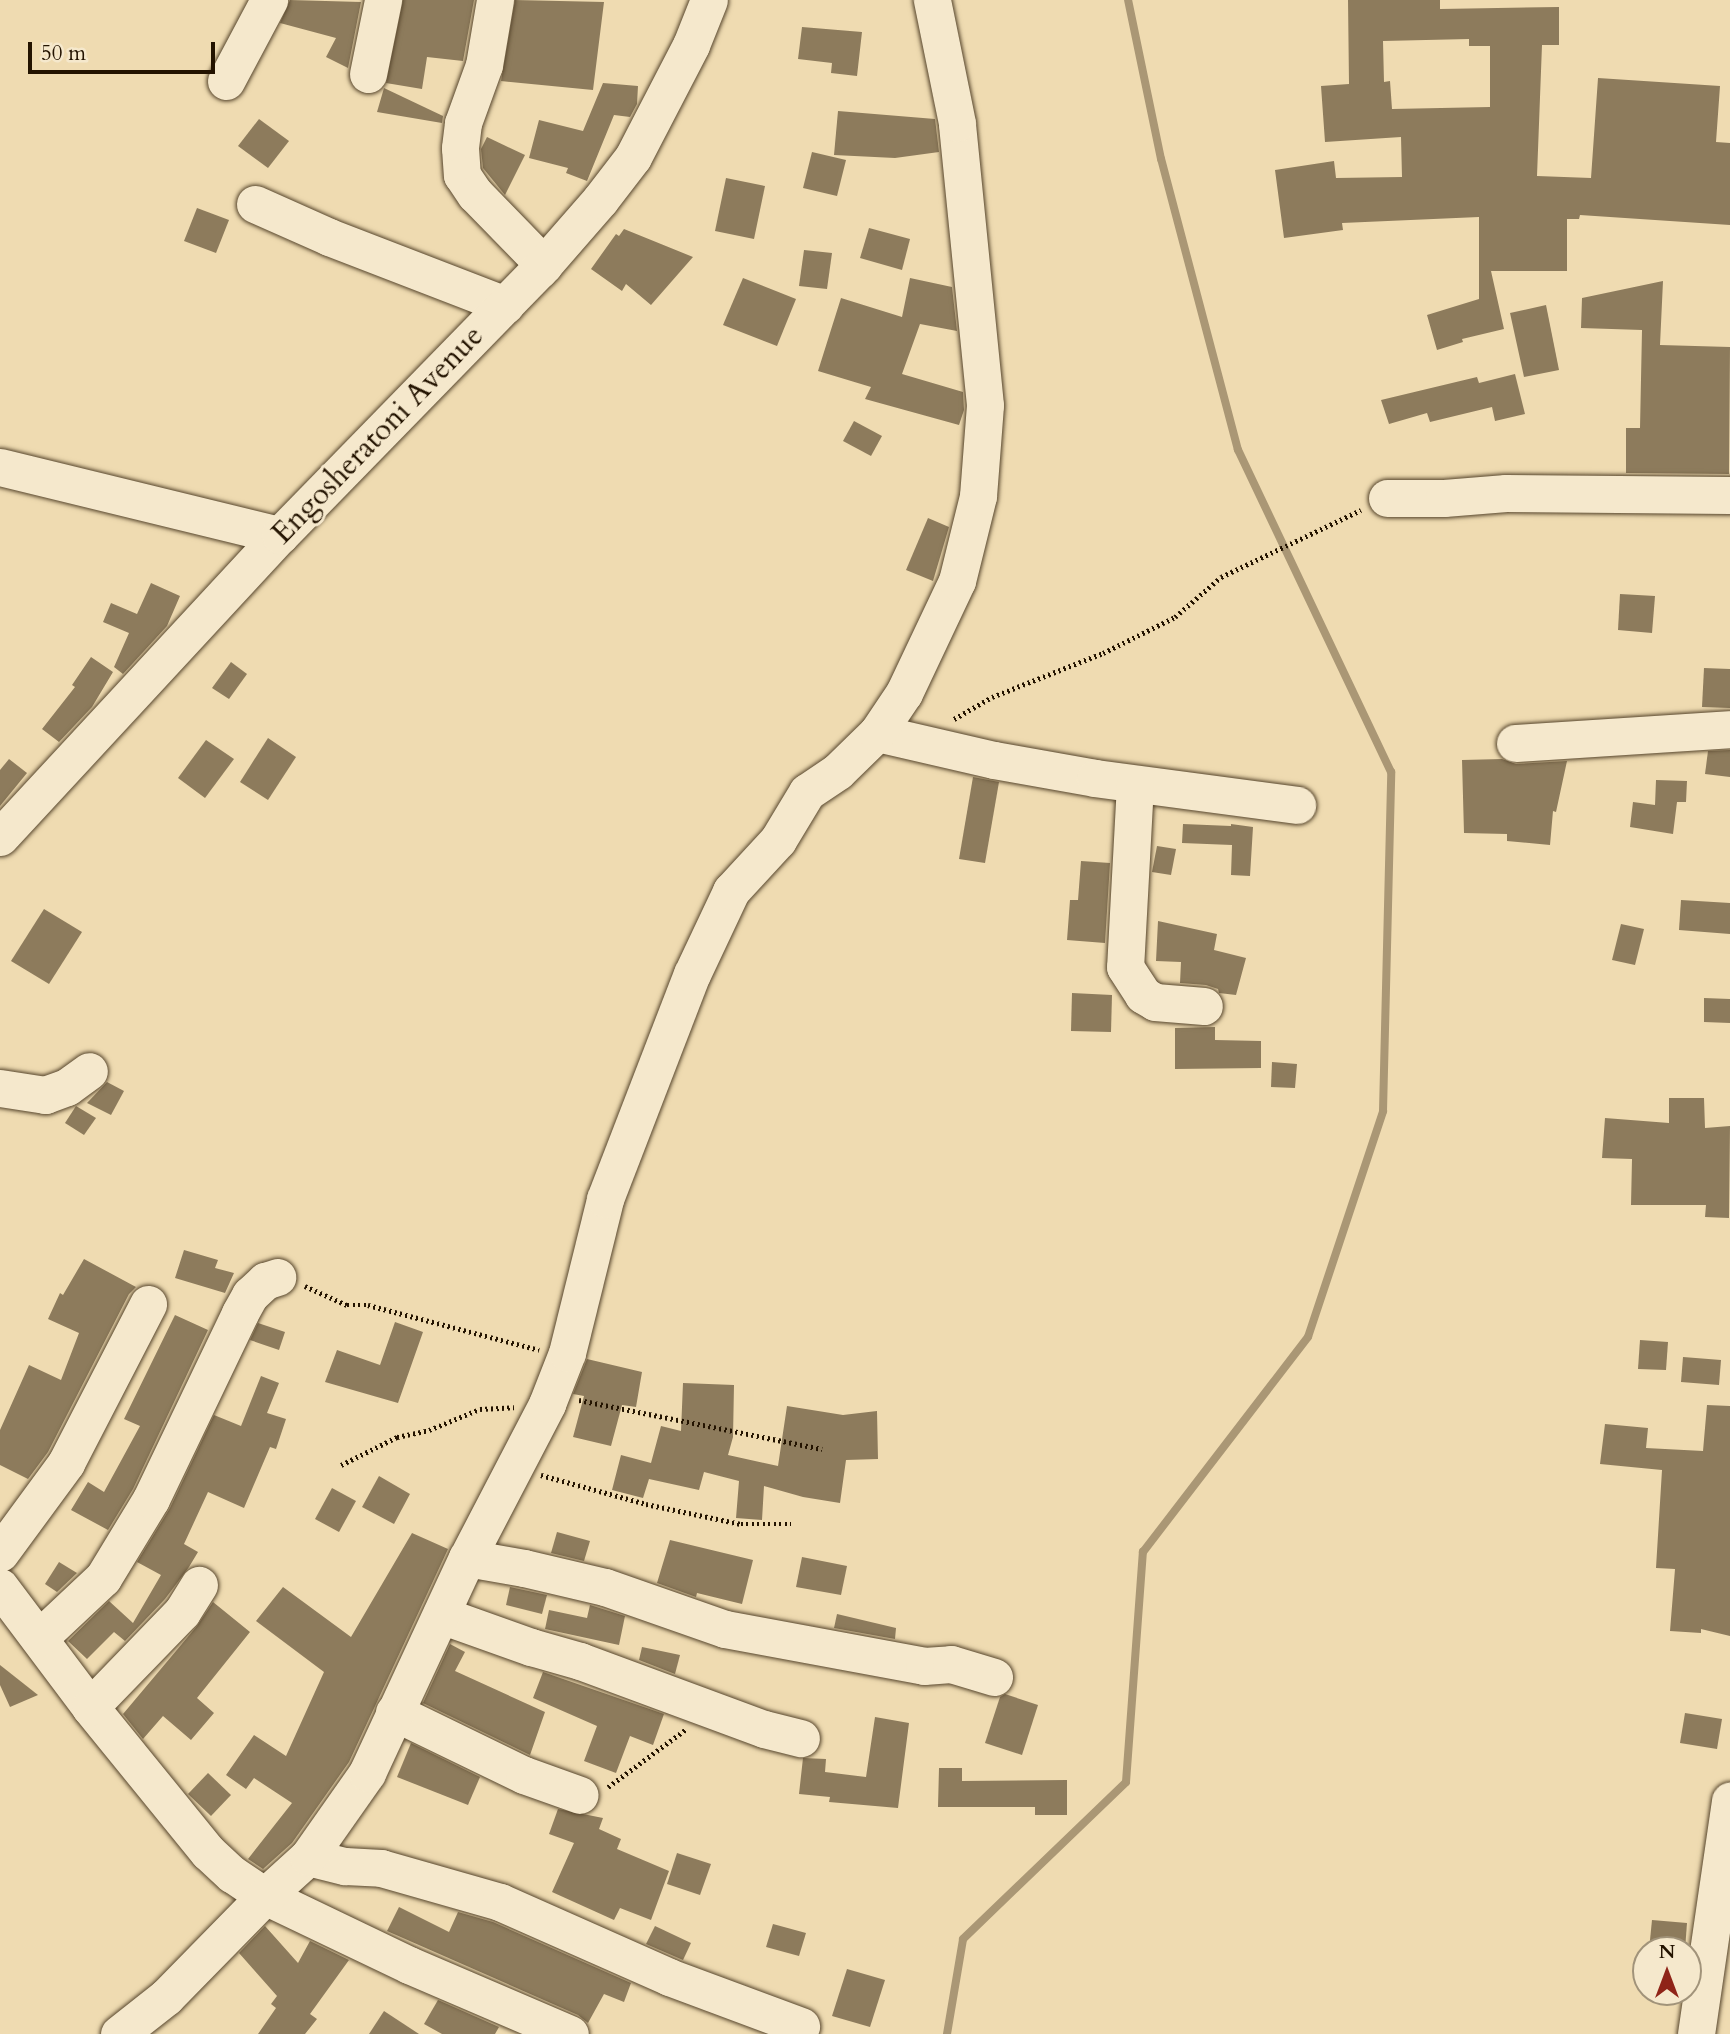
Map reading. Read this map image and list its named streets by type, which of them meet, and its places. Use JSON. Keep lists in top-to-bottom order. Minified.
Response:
{"streets":{"street":["Engosheratoni Avenue"]},"scale_bar":"50 m","north":"top"}
